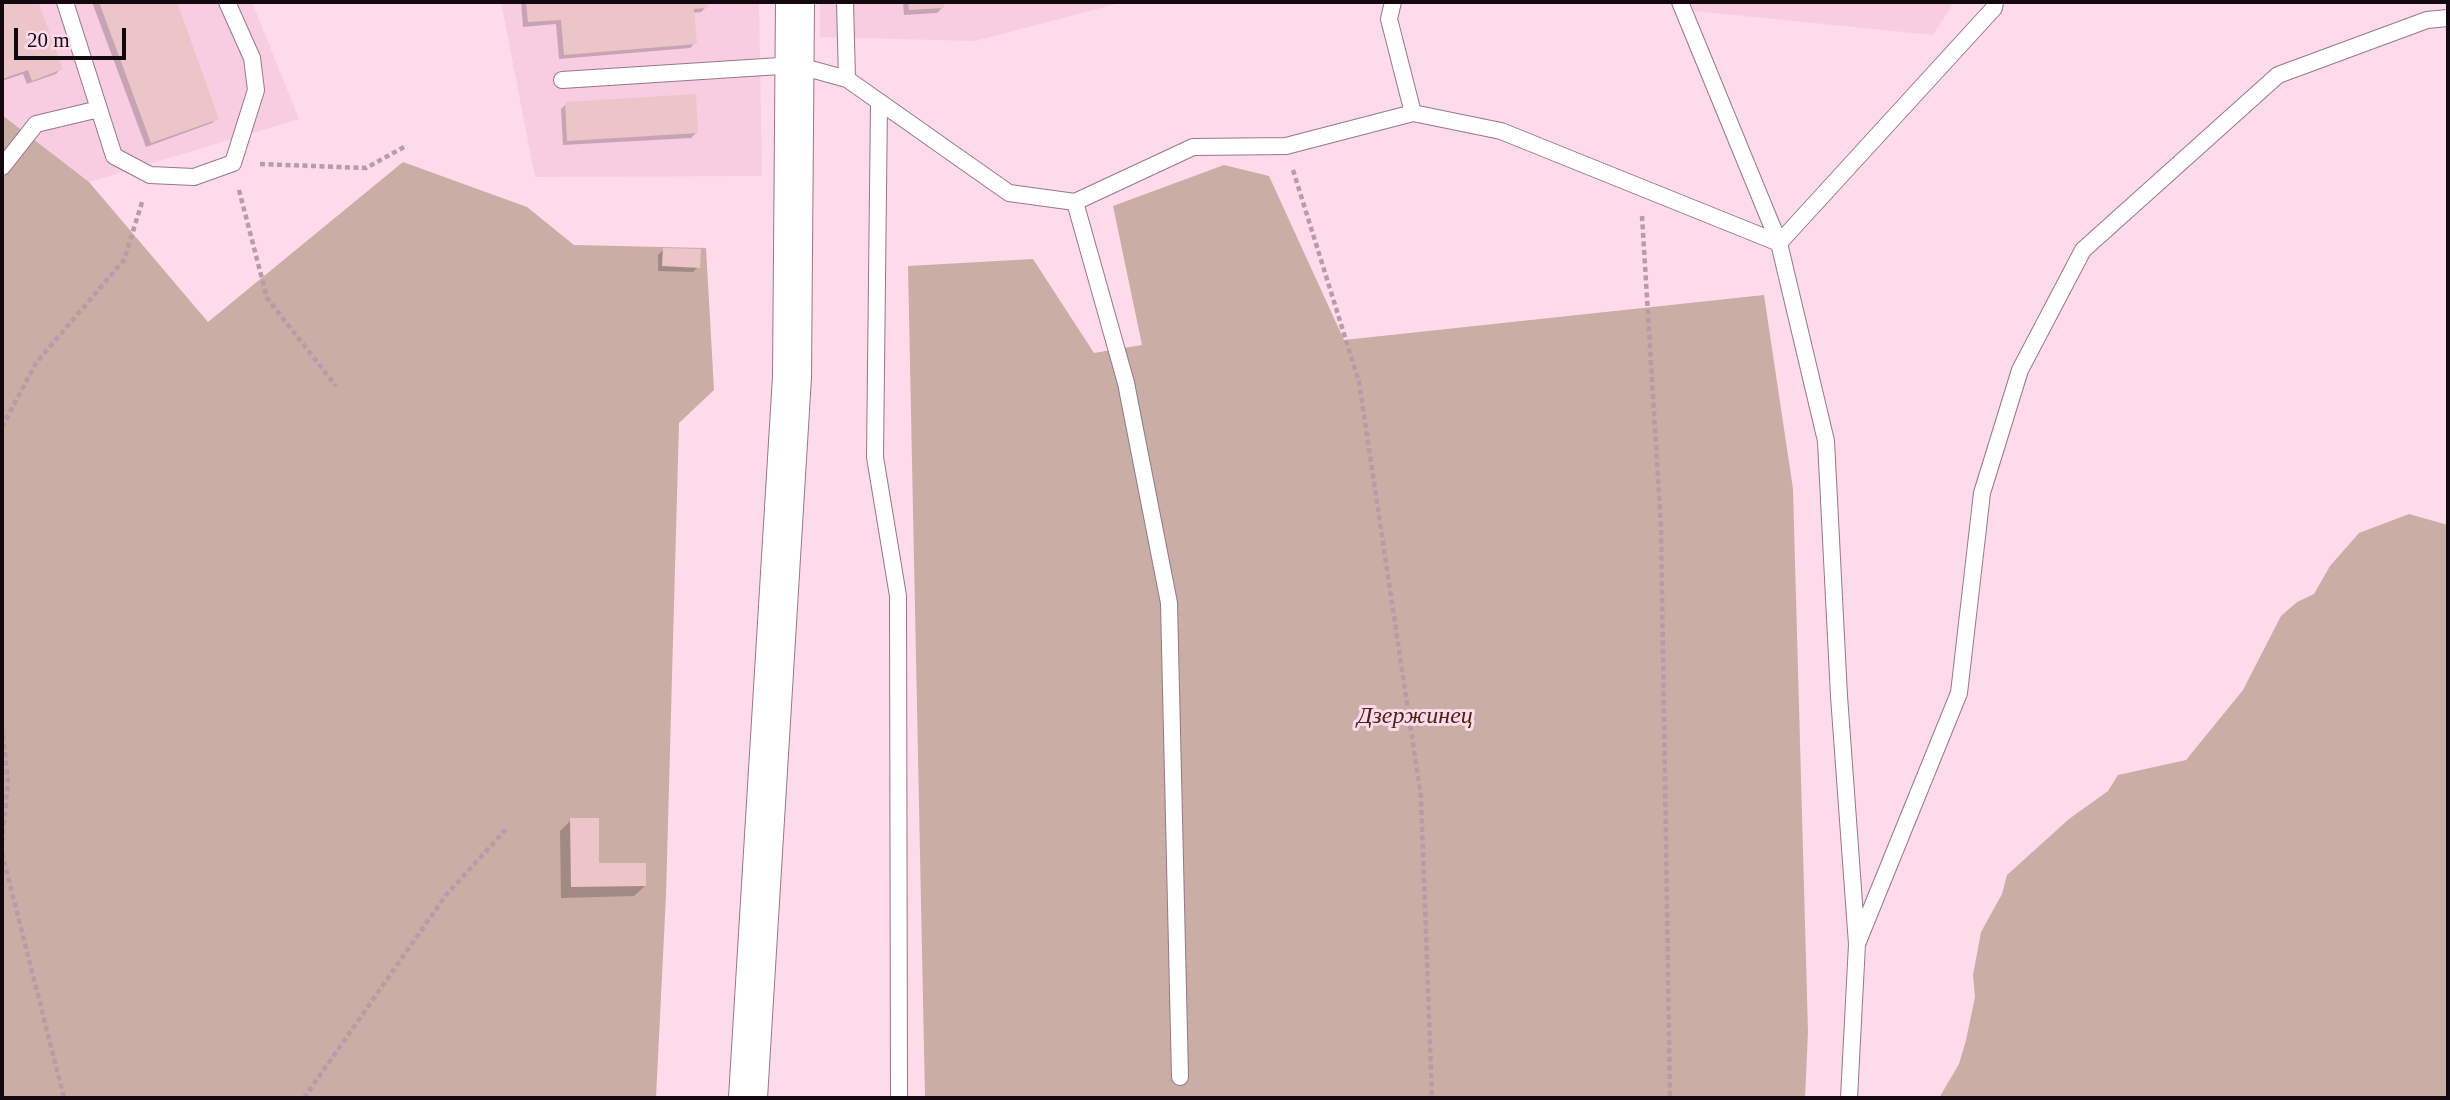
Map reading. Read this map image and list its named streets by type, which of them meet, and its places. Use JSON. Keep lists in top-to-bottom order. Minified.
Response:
{"parks":["Дзержинец"],"scale_bar":"20 m"}
